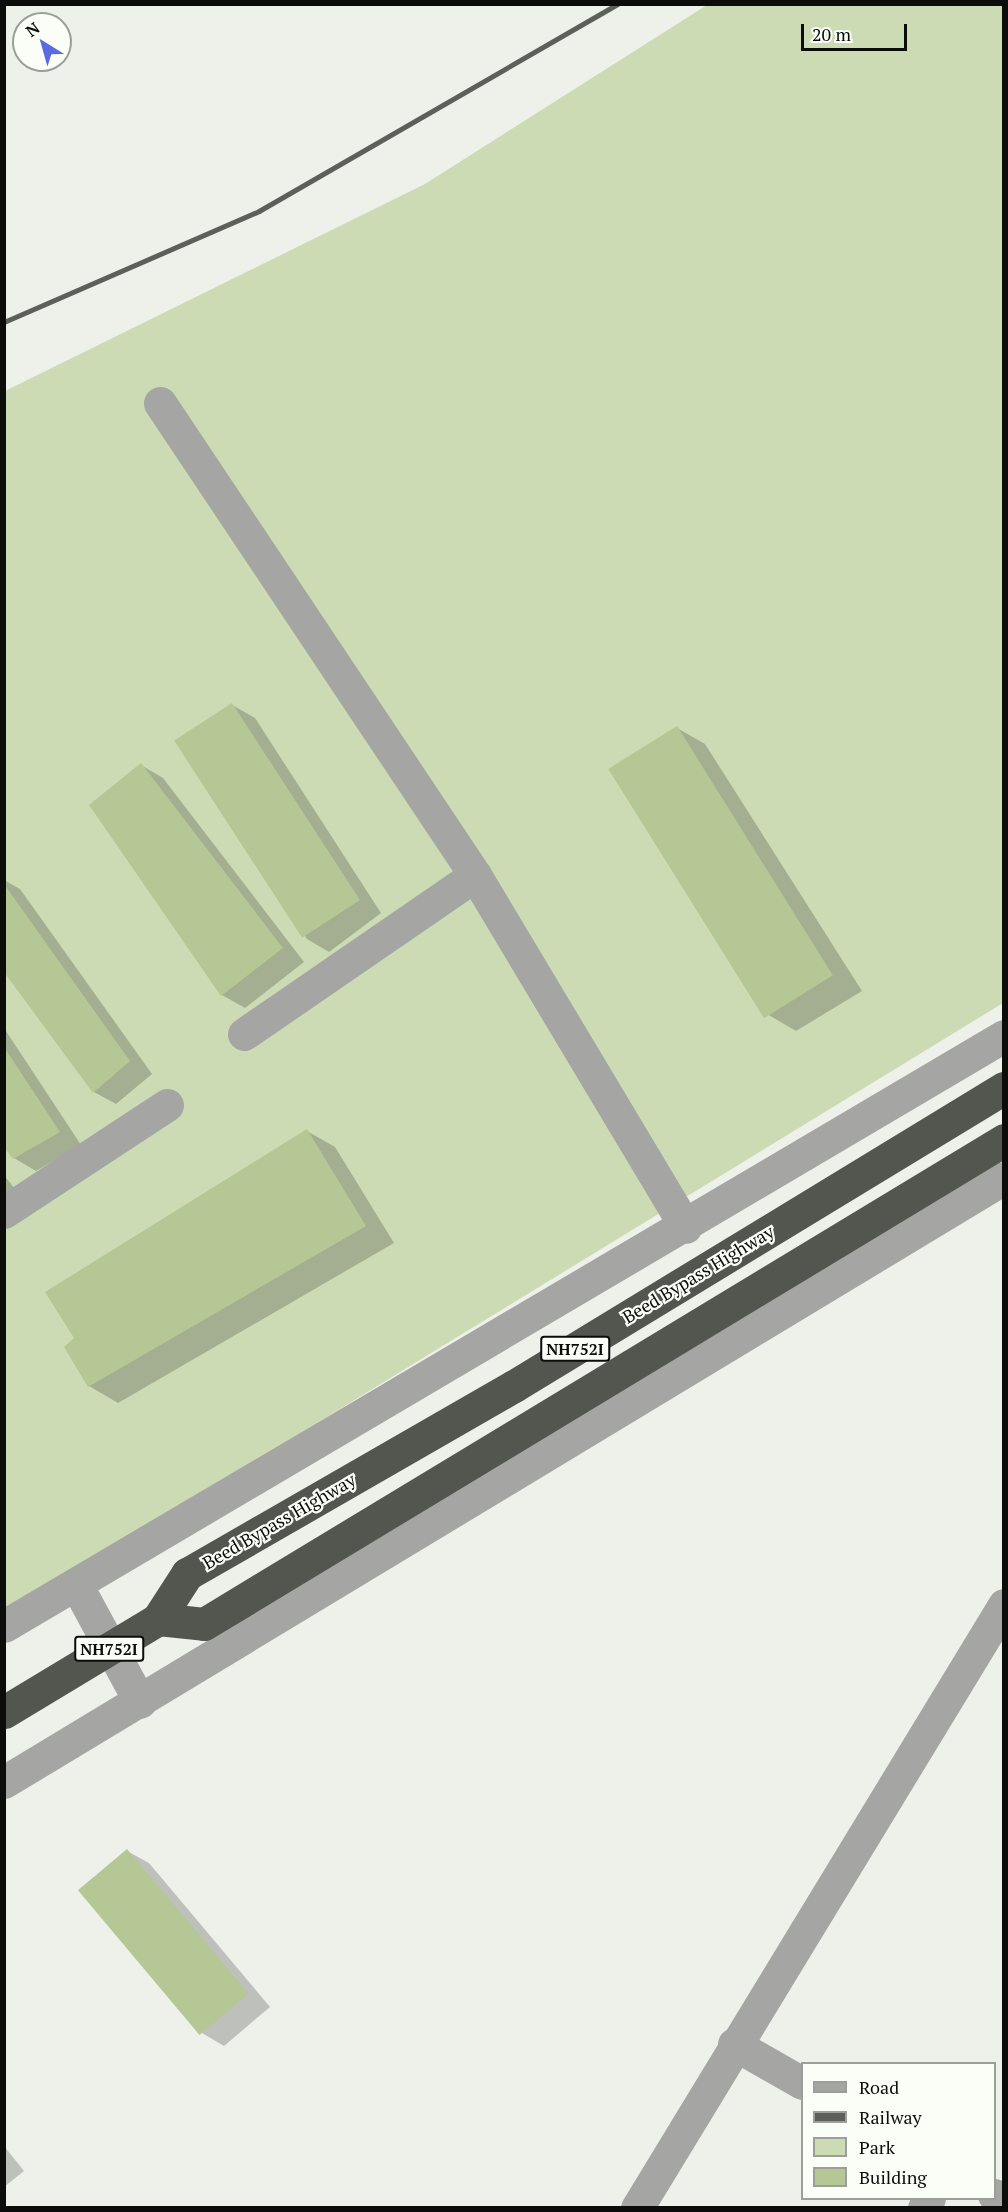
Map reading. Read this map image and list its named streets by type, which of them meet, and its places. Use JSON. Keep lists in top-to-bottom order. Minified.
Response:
{"streets":{"highway":["Beed Bypass Highway","NH752I"]},"crossings":[["Beed Bypass Highway","NH752I"]],"legend":["Road","Railway","Park","Building"],"scale_bar":"20 m","north":"top left"}
